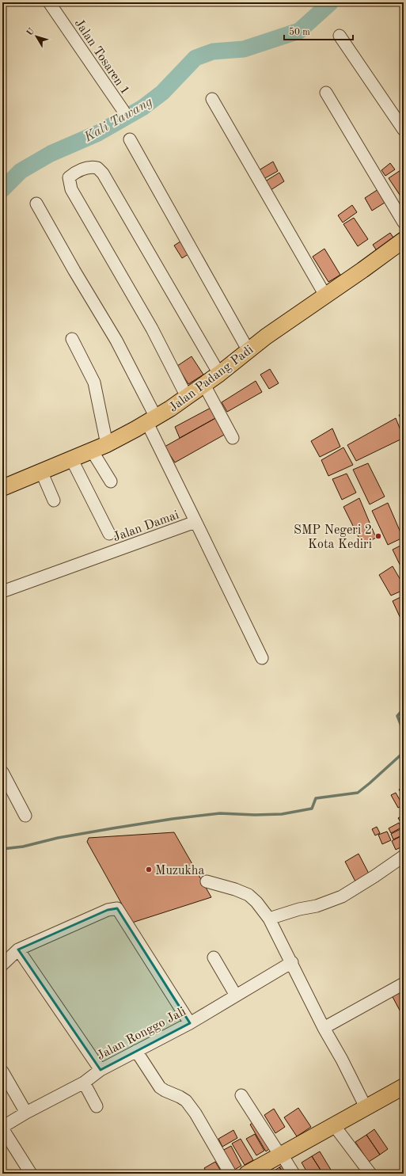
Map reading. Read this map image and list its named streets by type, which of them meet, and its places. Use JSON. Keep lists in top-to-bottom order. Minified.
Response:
{"streets":{"main road":["Jalan Padang Padi"],"street":["Jalan Tosaren 1","Jalan Damai","Jalan Ronggo Jali"]},"crossings":[["Jalan Padang Padi","Jalan Damai"]],"water":["Kali Tawang"],"places":["SMP Negeri 2 Kota Kediri","Muzukha"],"scale_bar":"50 m","north":"top left"}
